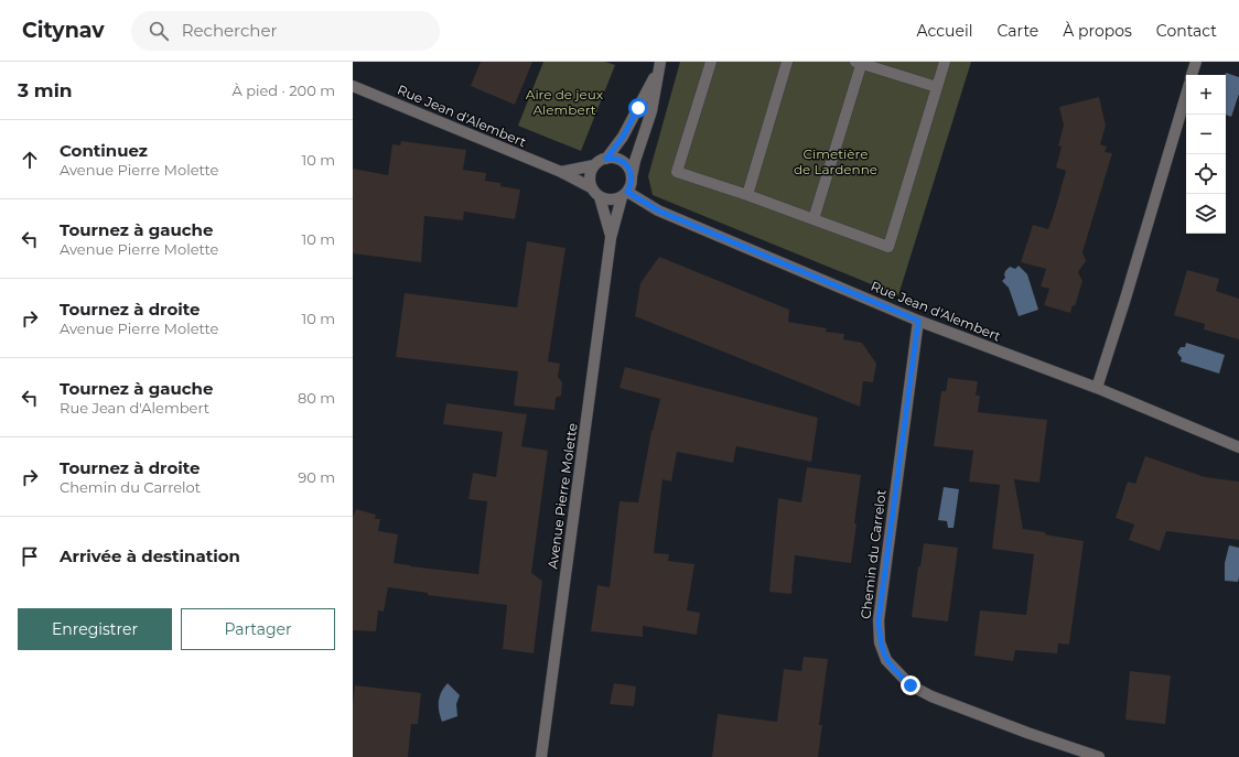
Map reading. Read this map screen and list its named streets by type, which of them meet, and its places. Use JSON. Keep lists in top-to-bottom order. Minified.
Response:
{"streets":{"street":["Rue Jean d'Alembert","Avenue Pierre Molette","Chemin du Carrelot"]},"crossings":[["Rue Jean d'Alembert","Avenue Pierre Molette"],["Rue Jean d'Alembert","Chemin du Carrelot"]],"parks":["Aire de jeux Alembert","Cimetière de Lardenne"],"page":{"header":"Citynav","search":"Rechercher","nav":["Accueil","Carte","À propos","Contact"],"heading":["3 min","À pied · 200 m"],"map_buttons":["+","−"],"list":[["Continuez","Avenue Pierre Molette","10 m"],["Tournez à gauche","Avenue Pierre Molette","10 m"],["Tournez à droite","Avenue Pierre Molette","10 m"],["Tournez à gauche","Rue Jean d'Alembert","80 m"],["Tournez à droite","Chemin du Carrelot","90 m"],"Arrivée à destination"],"buttons":["Enregistrer","Partager"]}}
